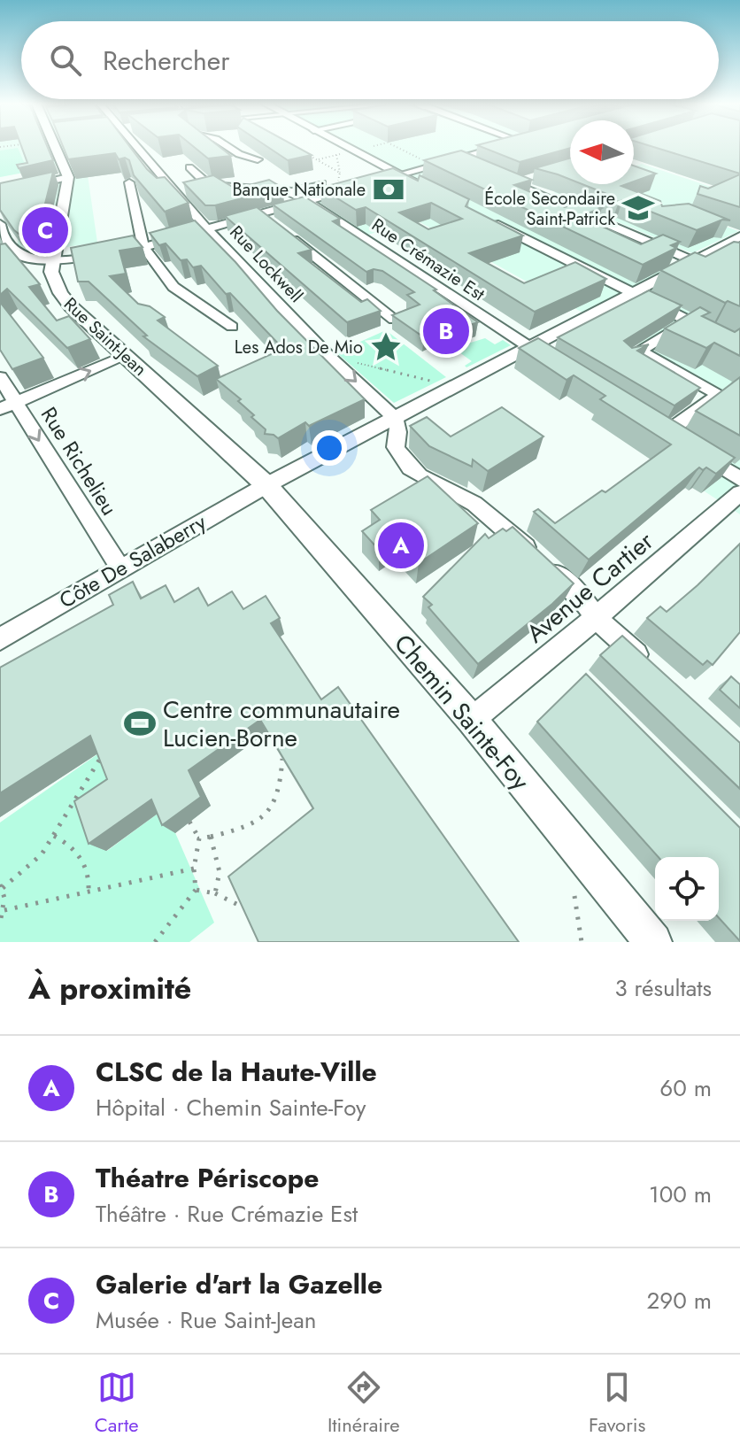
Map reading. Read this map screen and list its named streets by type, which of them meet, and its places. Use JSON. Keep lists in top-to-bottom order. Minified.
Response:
{"streets":{"main road":["Rue Saint-Jean","Chemin Sainte-Foy"],"street":["Rue Crémazie Est","Rue Lockwell","Rue Richelieu","Côte De Salaberry","Avenue Cartier"]},"crossings":[["Rue Crémazie Est","Côte De Salaberry"],["Rue Lockwell","Côte De Salaberry"],["Rue Saint-Jean","Côte De Salaberry"],["Rue Saint-Jean","Chemin Sainte-Foy"],["Rue Richelieu","Côte De Salaberry"],["Côte De Salaberry","Chemin Sainte-Foy"],["Avenue Cartier","Chemin Sainte-Foy"]],"one_way":["Rue Richelieu"],"places":{"bank":["Banque Nationale"],"school or university":["École Secondaire Saint-Patrick"],"place":["Les Ados De Mio"],"sports":["Centre communautaire Lucien-Borne"]},"north":"left","page":{"search":"Rechercher","pins":["C","B","A"],"heading":["À proximité","3 résultats"],"list":[{"mark":"A","name":"CLSC de la Haute-Ville","note":"Hôpital · Chemin Sainte-Foy","value":"60 m"},{"mark":"B","name":"Théatre Périscope","note":"Théâtre · Rue Crémazie Est","value":"100 m"},{"mark":"C","name":"Galerie d'art la Gazelle","note":"Musée · Rue Saint-Jean","value":"290 m"}],"nav":["Carte","Itinéraire","Favoris"]}}
